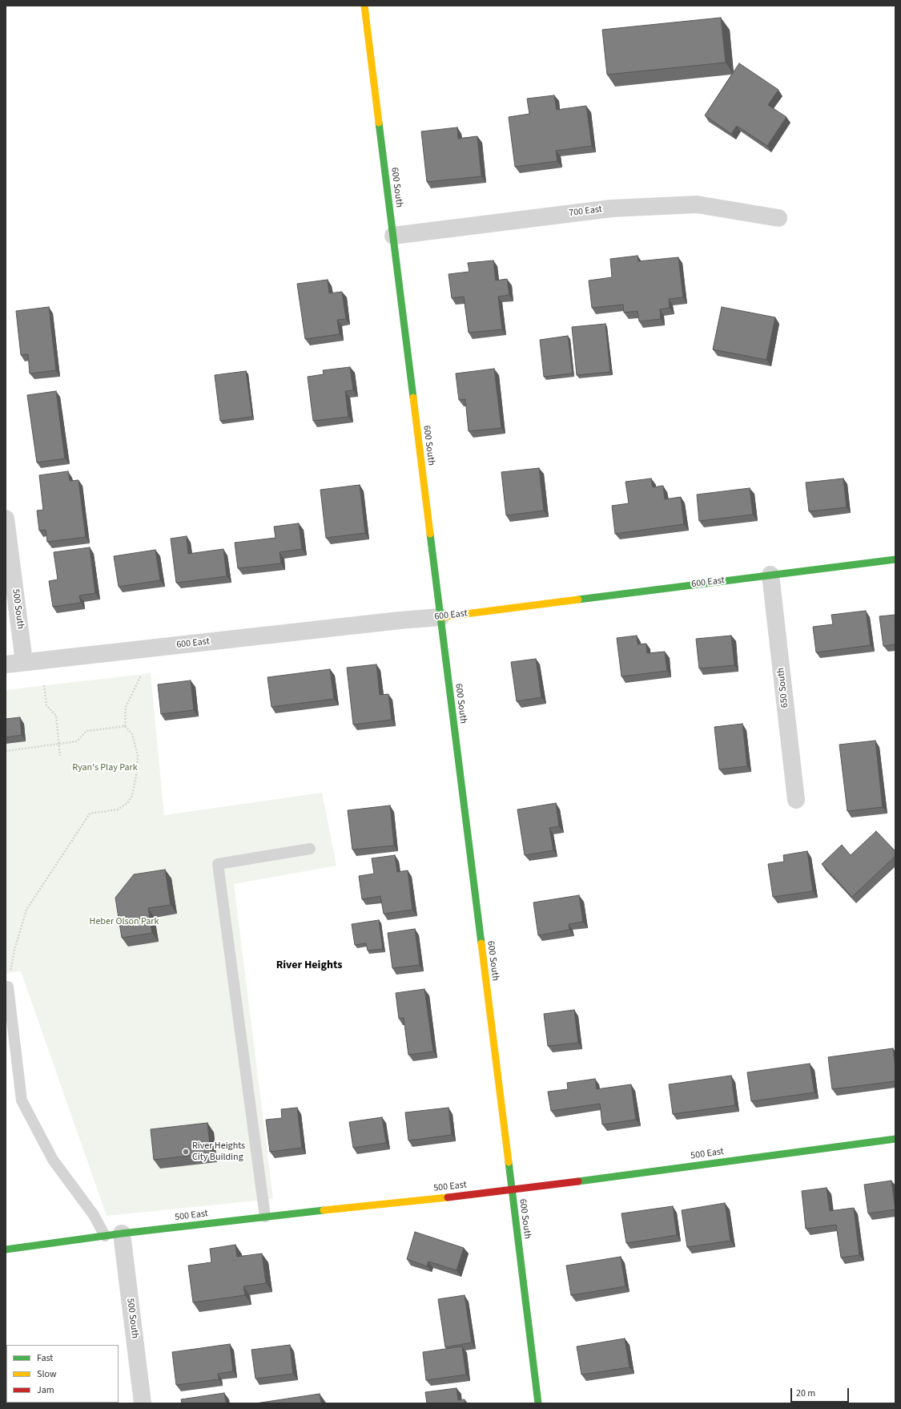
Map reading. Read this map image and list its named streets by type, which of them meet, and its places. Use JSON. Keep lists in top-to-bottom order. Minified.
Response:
{"streets":{"street":["600 South","700 East","600 East","500 South","650 South","500 East"]},"crossings":[["600 South","700 East"],["600 South","600 East"],["600 South","500 East"],["600 East","500 South"],["600 East","650 South"],["500 South","500 East"]],"districts":["River Heights"],"parks":["Ryan's Play Park","Heber Olson Park"],"places":["River Heights City Building"],"legend":["Fast","Slow","Jam"],"scale_bar":"20 m"}
